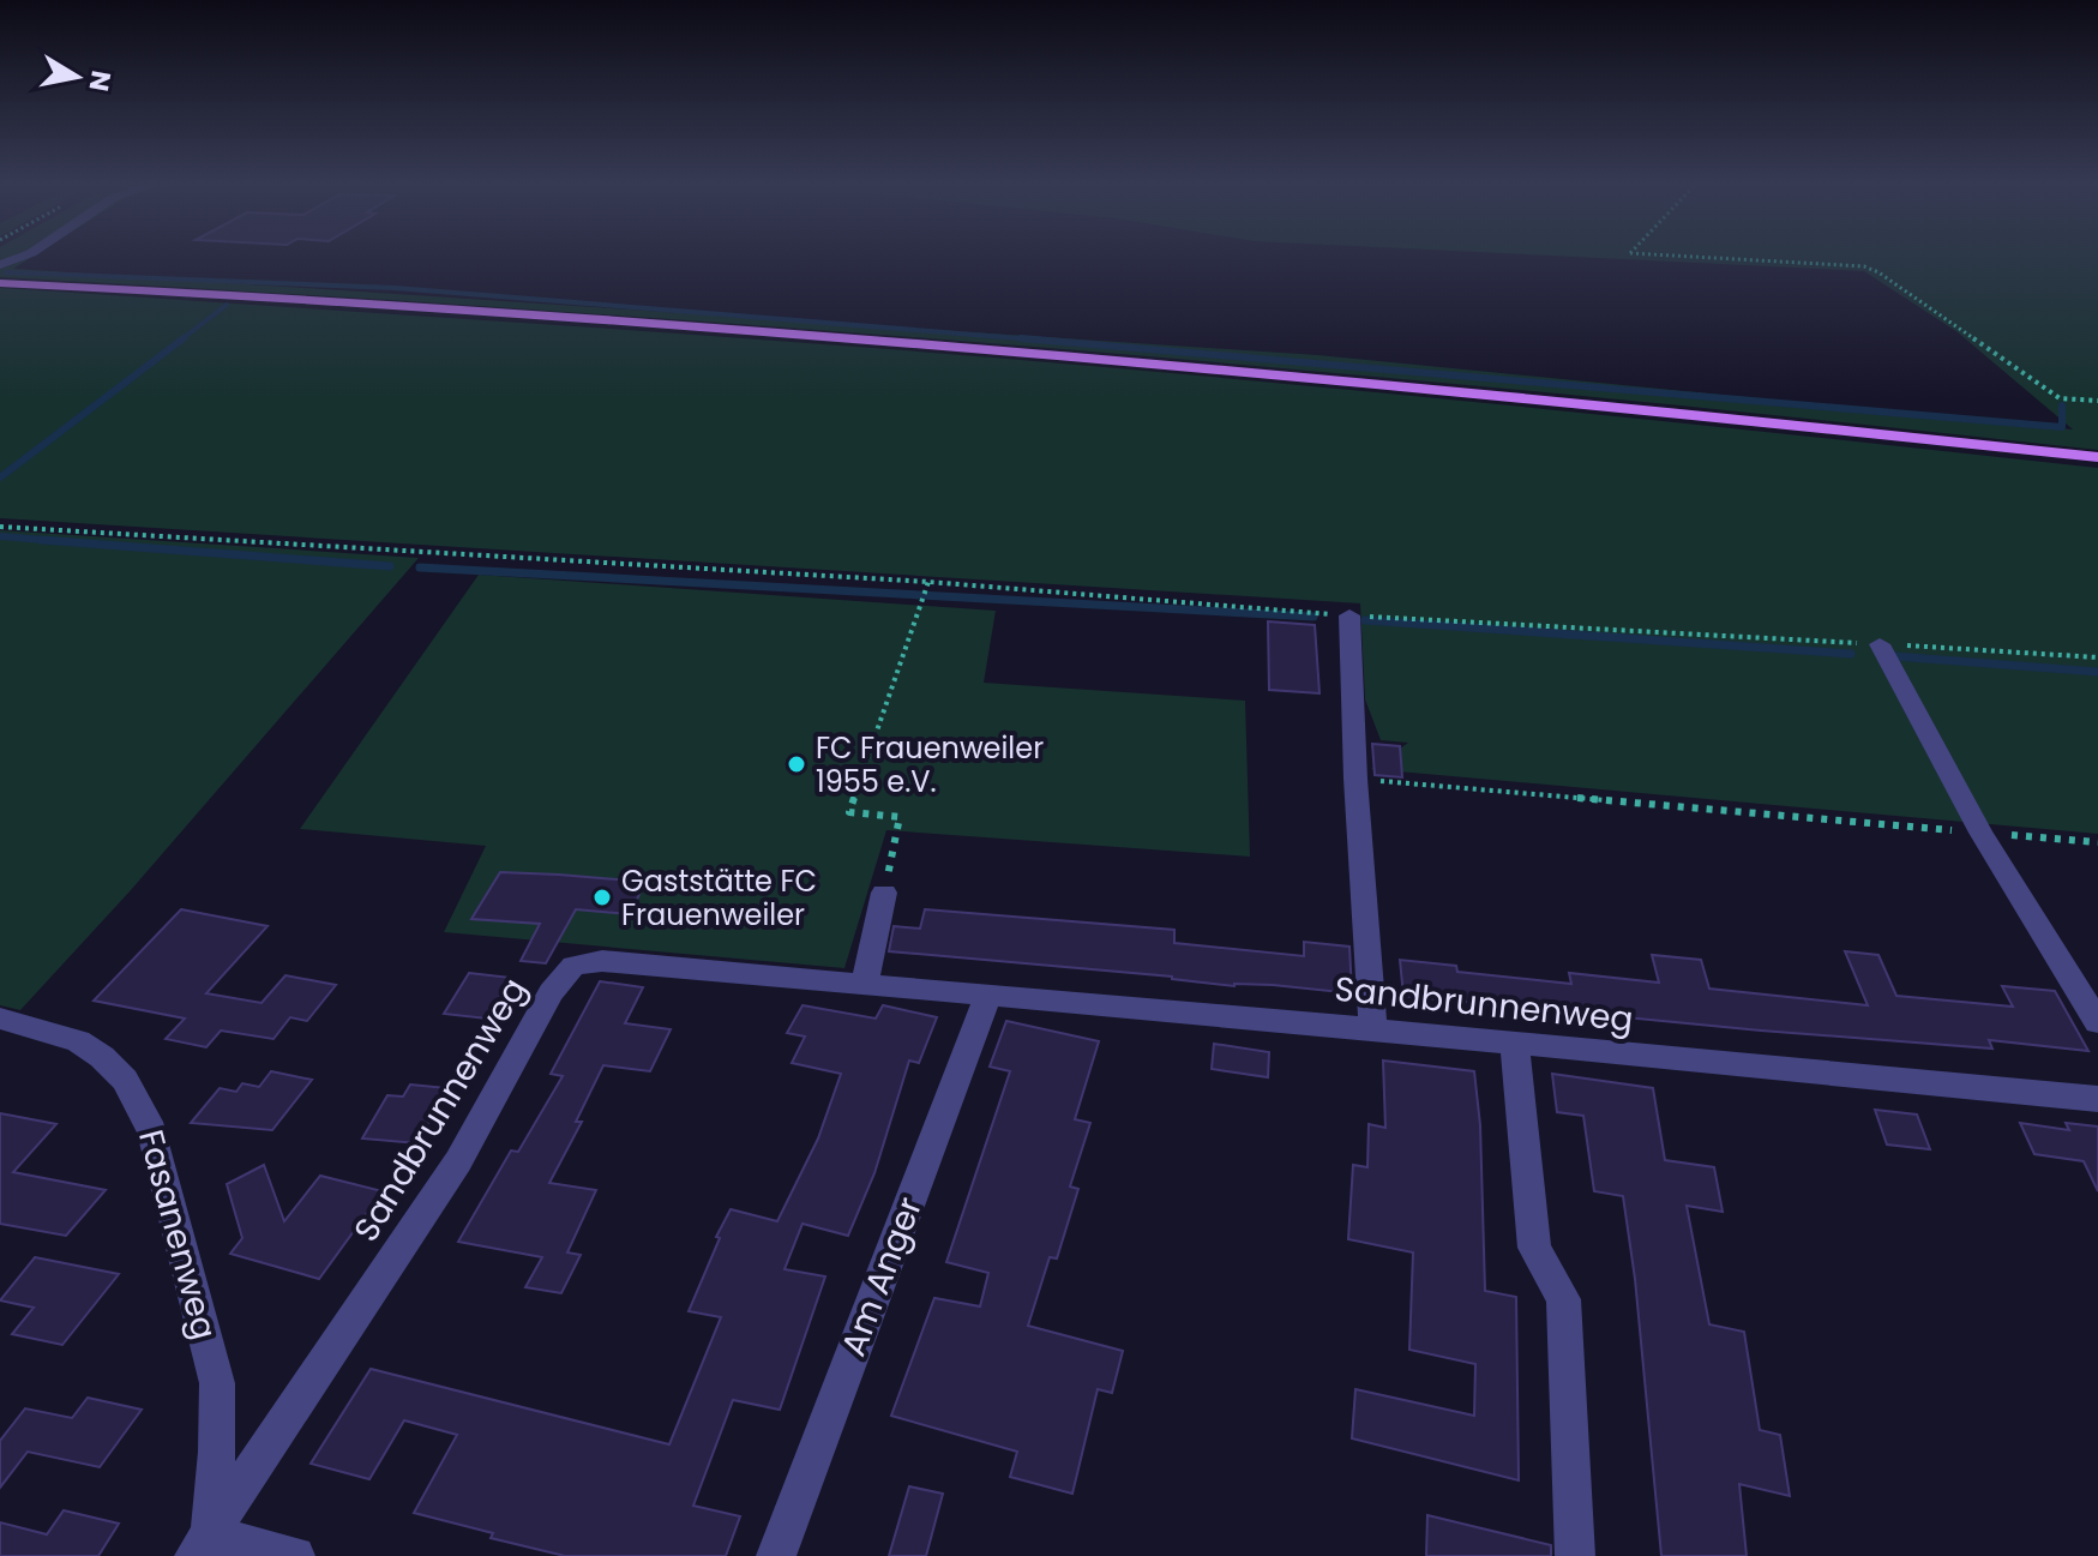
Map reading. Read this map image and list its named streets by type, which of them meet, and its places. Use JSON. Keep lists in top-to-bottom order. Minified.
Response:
{"streets":{"street":["Sandbrunnenweg","Fasanenweg","Am Anger"]},"crossings":[["Sandbrunnenweg","Fasanenweg"],["Sandbrunnenweg","Am Anger"]],"places":["FC Frauenweiler 1955 e.V.","Gaststätte FC Frauenweiler"],"north":"right"}
